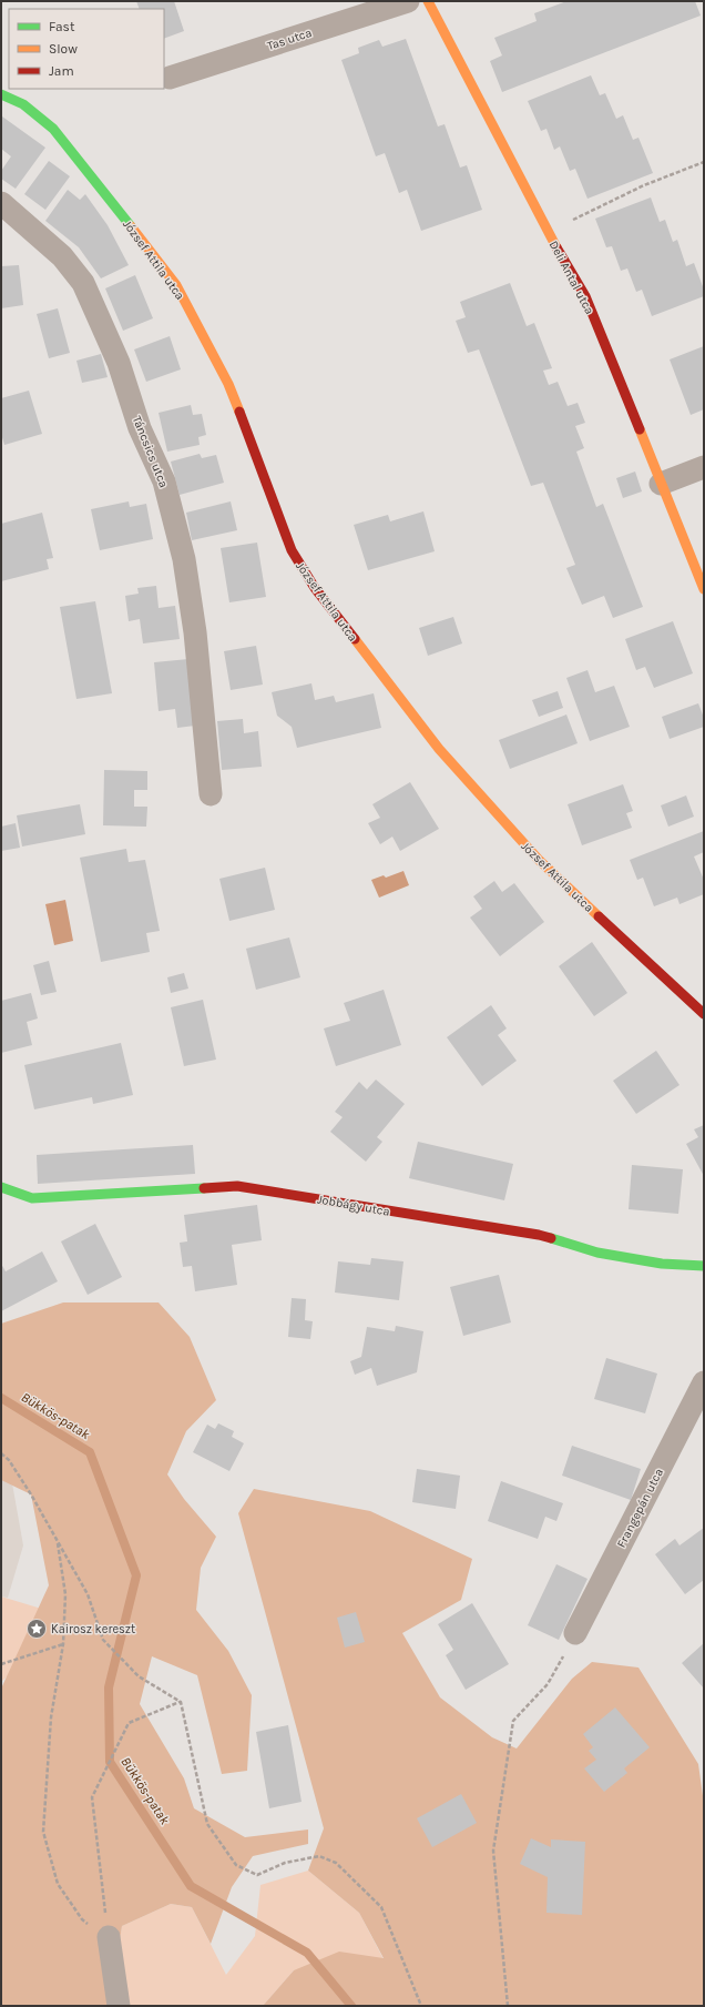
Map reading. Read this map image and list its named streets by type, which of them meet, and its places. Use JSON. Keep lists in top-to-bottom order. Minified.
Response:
{"streets":{"street":["Tas utca","József Attila utca","Deli Antal utca","Táncsics utca","Jobbágy utca","Frangepán utca"]},"water":["Bükkös-patak"],"places":{"place":["Kairosz kereszt"]},"legend":["Fast","Slow","Jam"]}
